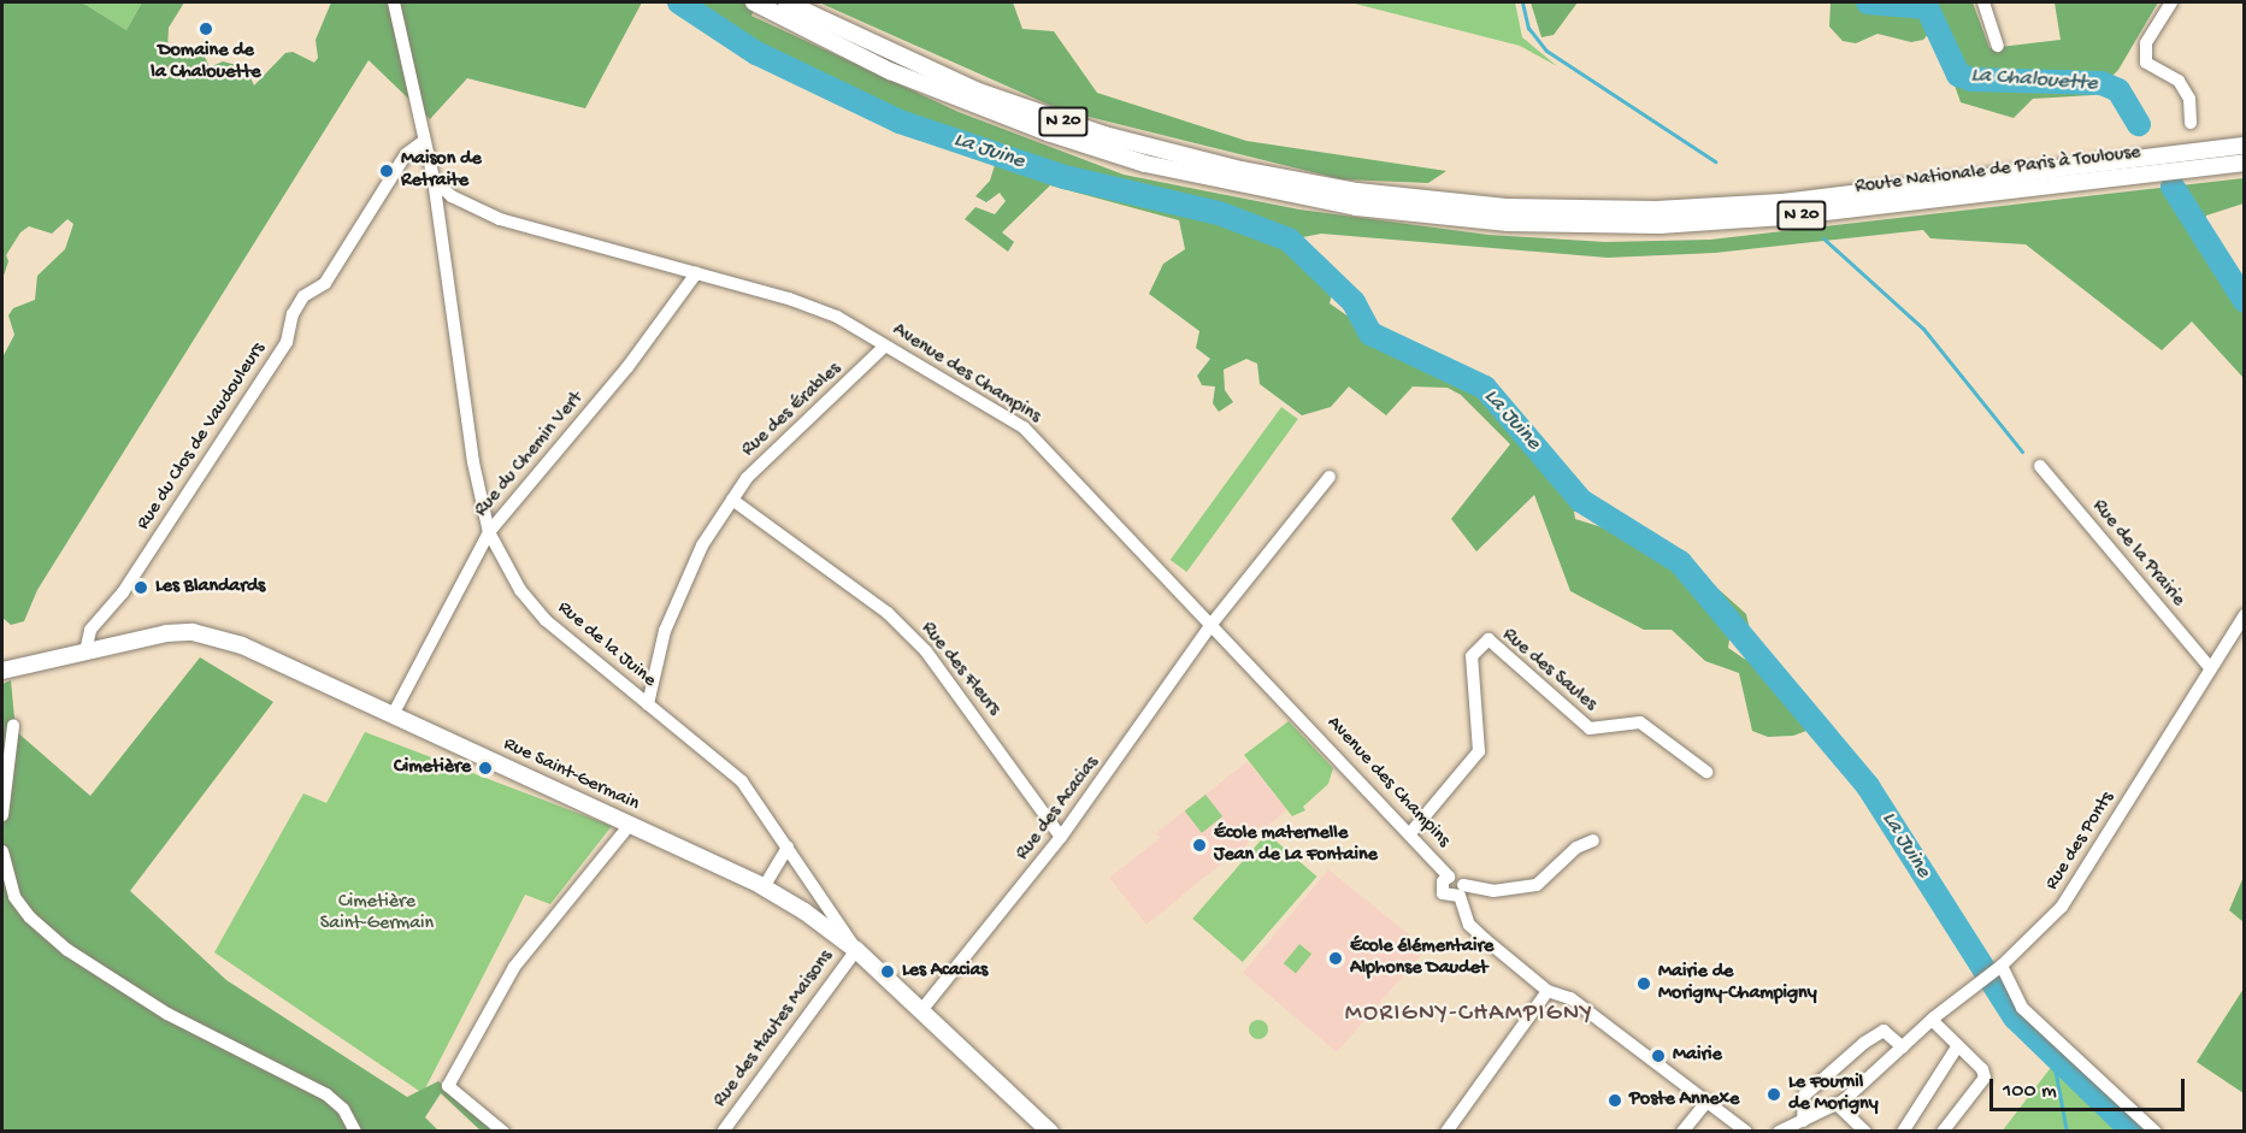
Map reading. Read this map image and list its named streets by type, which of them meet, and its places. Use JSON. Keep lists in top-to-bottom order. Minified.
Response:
{"streets":{"main road":["N 20","Route Nationale de Paris à Toulouse","Rue Saint-Germain"],"street":["Avenue des Champins","Rue des Érables","Rue du Clos de Vaudouleurs","Rue du Chemin Vert","Rue de la Prairie","Rue de la Juine","Rue des Fleurs","Rue des Saules","Rue des Acacias","Rue des Ponts","Rue des Hautes Maisons"]},"crossings":[["Avenue des Champins","Rue des Érables"],["Avenue des Champins","Rue du Chemin Vert"],["Avenue des Champins","Rue de la Juine"],["Avenue des Champins","Rue des Saules"],["Avenue des Champins","Rue des Acacias"],["Rue des Érables","Rue de la Juine"],["Rue des Érables","Rue des Fleurs"],["Rue du Clos de Vaudouleurs","Rue Saint-Germain"],["Rue du Chemin Vert","Rue de la Juine"],["Rue du Chemin Vert","Rue Saint-Germain"],["Rue de la Prairie","Rue des Ponts"],["Rue de la Juine","Rue Saint-Germain"],["Rue de la Juine","Rue des Hautes Maisons"],["Rue des Fleurs","Rue des Acacias"],["Rue Saint-Germain","Rue des Acacias"],["Rue Saint-Germain","Rue des Hautes Maisons"]],"districts":["MORIGNY-CHAMPIGNY"],"water":["La Chalouette","La Juine"],"parks":["Cimetière Saint-Germain"],"places":["Domaine de la Chalouette","Maison de Retraite","Les Blandards","Cimetière","École maternelle Jean de La Fontaine","École élémentaire Alphonse Daudet","Les Acacias","Mairie de Morigny-Champigny","Mairie","Le Fournil de Morigny","Poste Annexe"],"scale_bar":"100 m"}
